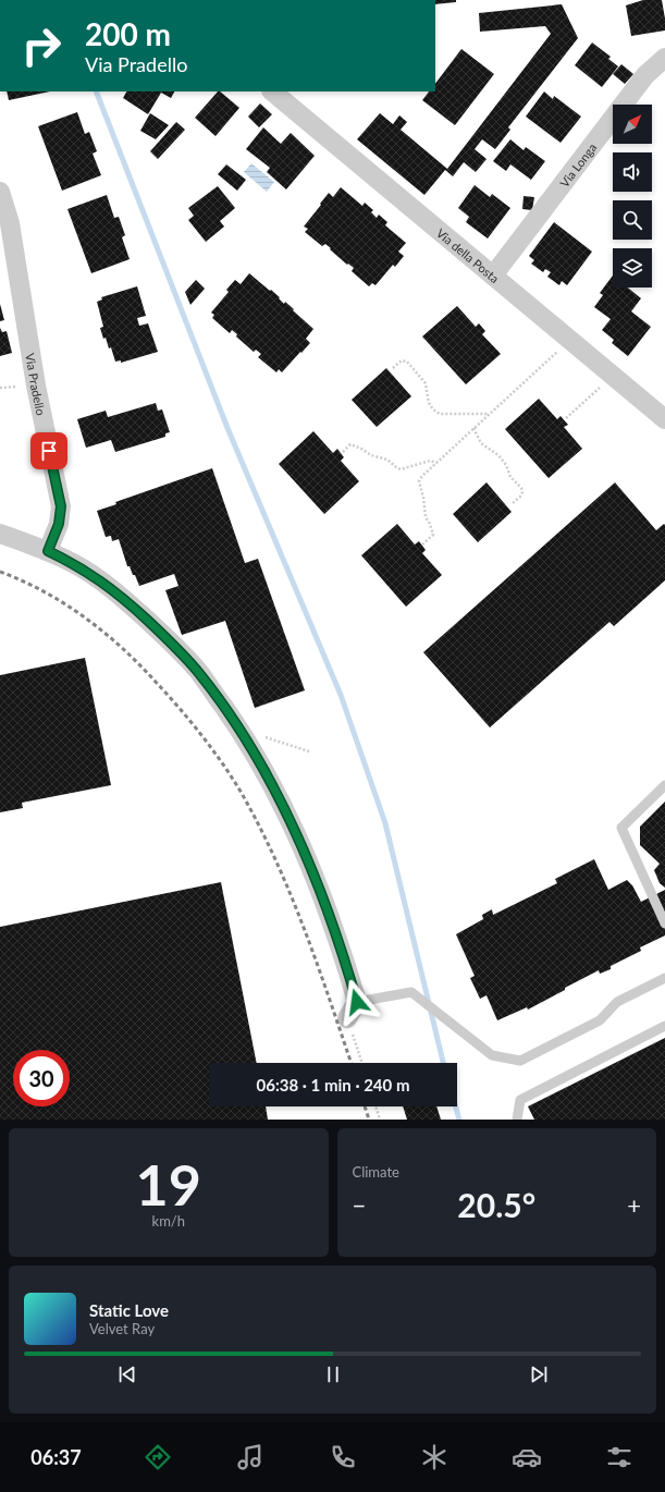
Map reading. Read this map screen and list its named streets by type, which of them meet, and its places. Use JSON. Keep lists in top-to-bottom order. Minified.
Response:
{"streets":{"street":["Via Longa","Via della Posta","Via Pradello"]},"crossings":[["Via Longa","Via della Posta"]],"north":"top right","page":{"turn":["200 m","Via Pradello"],"limit":"30","trip":"06:38 · 1 min · 240 m","tile":[["19","km/h"],"Climate"],"heat":["−","20.5°","+"],"song":["Static Love","Velvet Ray"],"tabs":"06:37"}}
